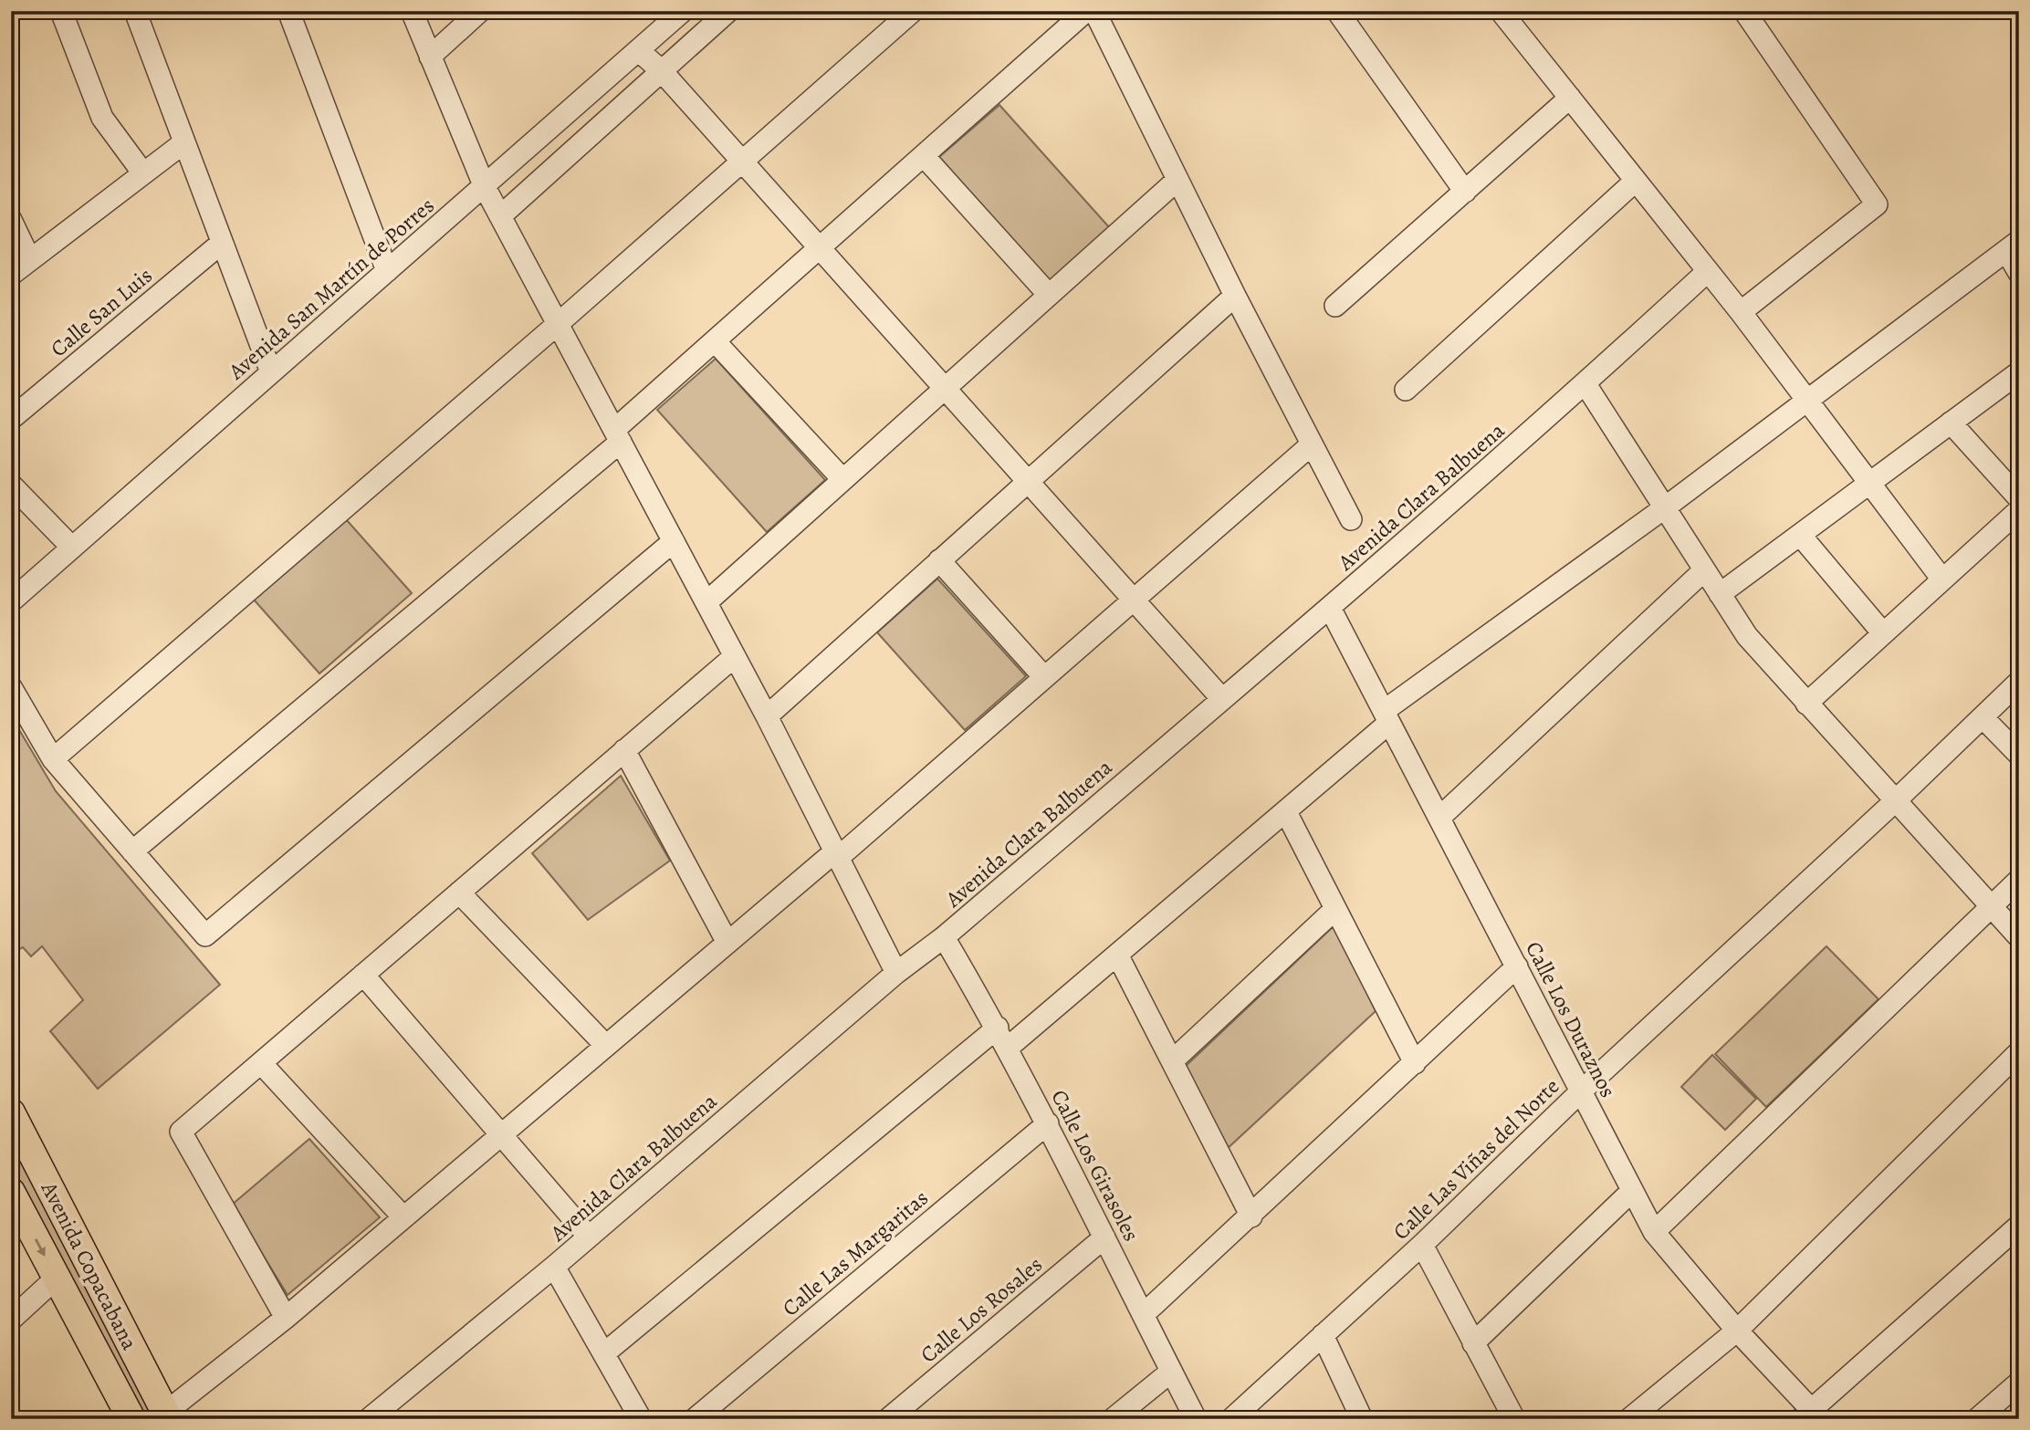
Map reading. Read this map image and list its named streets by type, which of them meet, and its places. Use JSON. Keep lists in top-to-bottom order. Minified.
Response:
{"streets":{"main road":["Avenida Copacabana"],"street":["Avenida San Martín de Porres","Calle San Luis","Avenida Clara Balbuena","Calle Los Duraznos","Calle Las Viñas del Norte","Calle Los Girasoles","Calle Las Margaritas","Calle Los Rosales"]},"crossings":[["Avenida Clara Balbuena","Calle Los Duraznos"],["Avenida Clara Balbuena","Calle Los Girasoles"],["Calle Los Duraznos","Calle Las Viñas del Norte"],["Calle Los Girasoles","Calle Las Margaritas"],["Calle Los Girasoles","Calle Los Rosales"]]}
